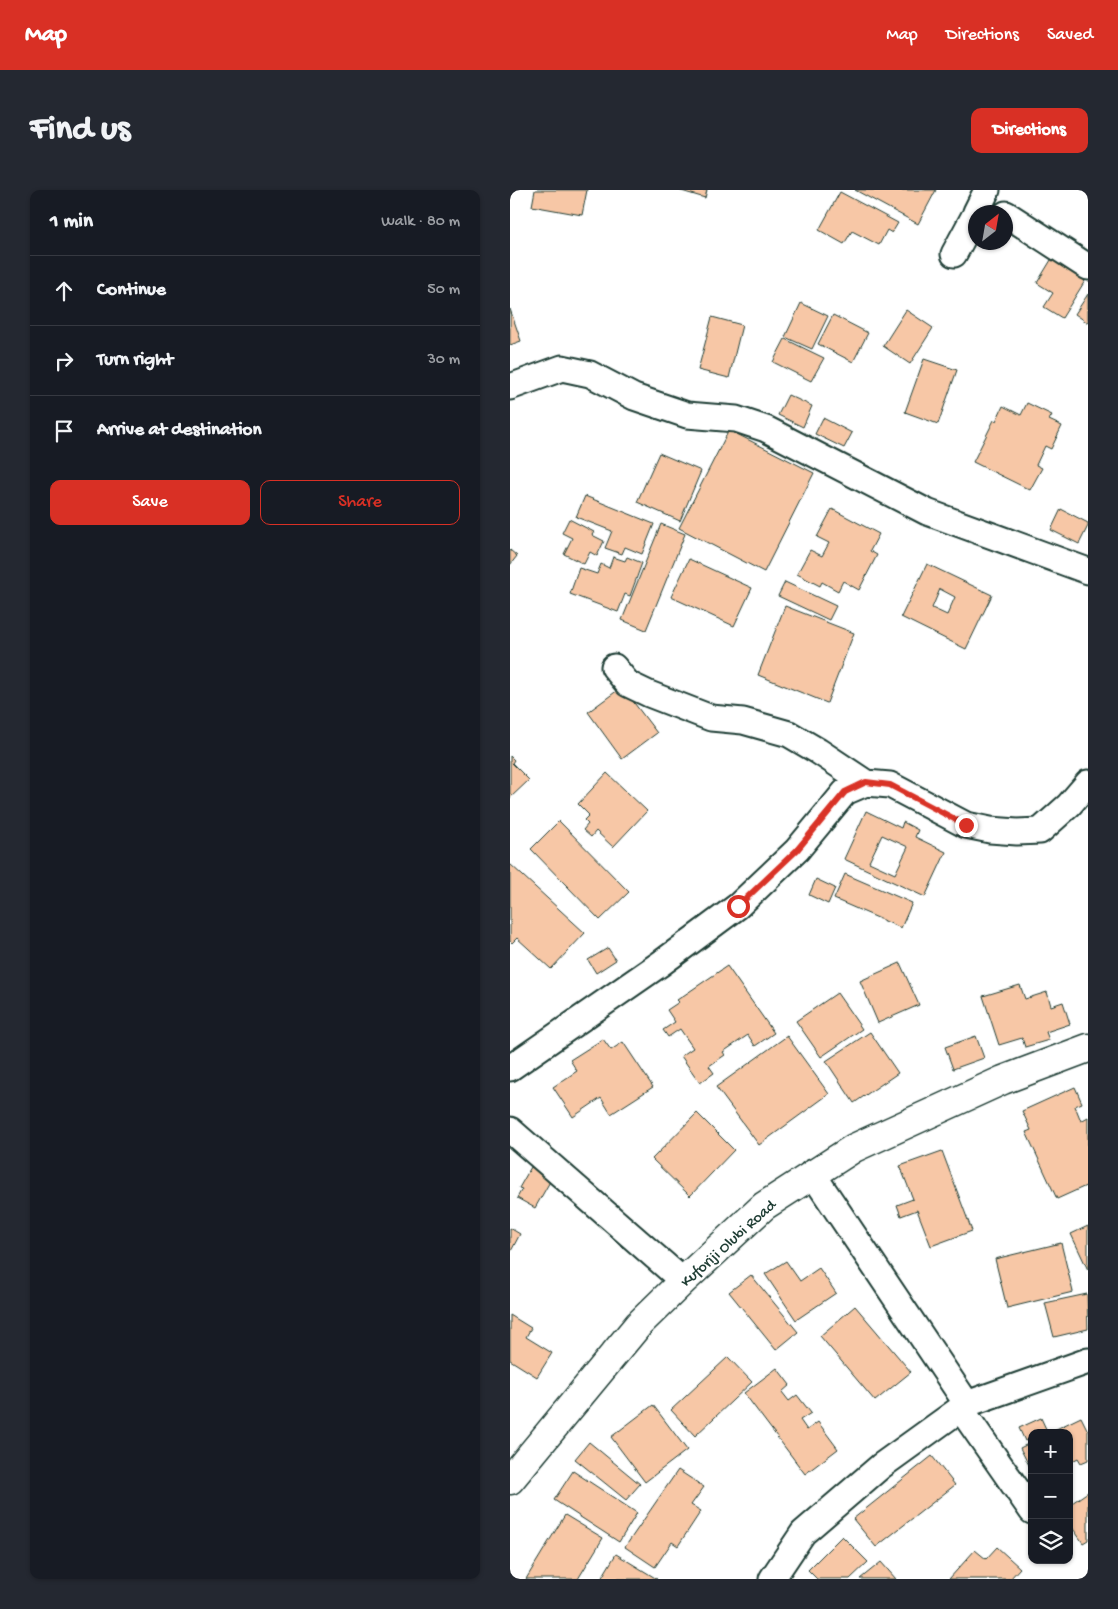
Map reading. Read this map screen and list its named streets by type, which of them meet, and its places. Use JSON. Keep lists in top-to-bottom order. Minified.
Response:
{"streets":{"street":["Kuforiji Olubi Road"]},"north":"top right","page":{"header":"Map","nav":["Map","Directions","Saved"],"buttons":["Directions",["Save","Share"]],"title":"Find us","heading":["1 min","Walk · 80 m"],"list":[["Continue","50 m"],["Turn right","30 m"],"Arrive at destination"],"map_buttons":["+","−"]}}
